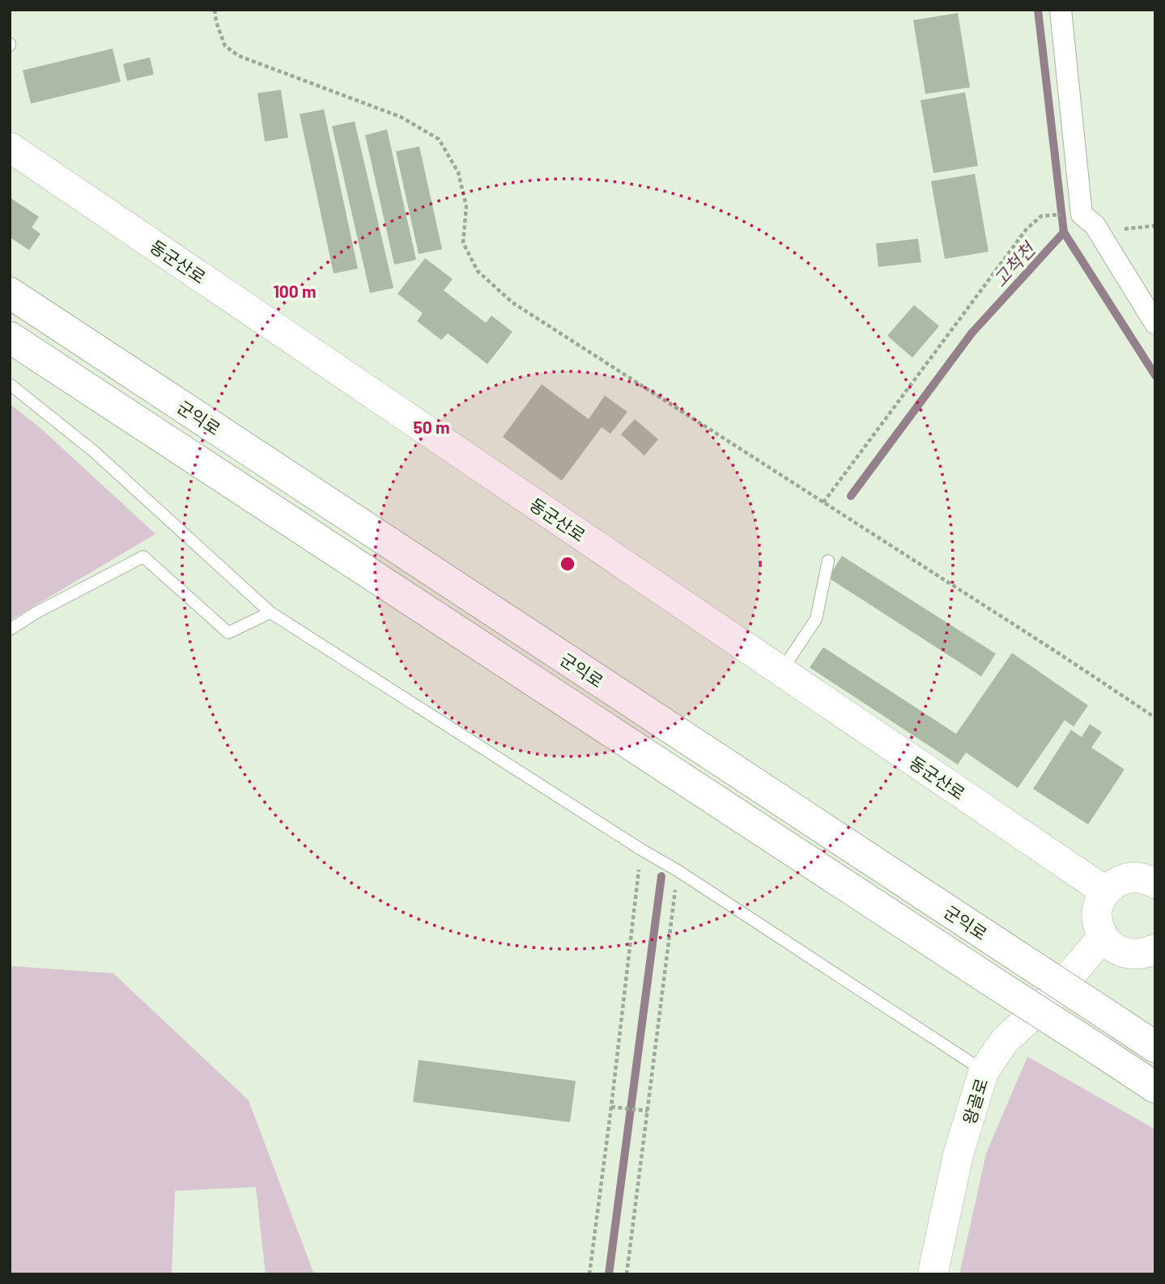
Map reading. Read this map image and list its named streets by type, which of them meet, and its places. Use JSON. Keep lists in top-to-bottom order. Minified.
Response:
{"streets":{"highway":["군익로"],"street":["동군산로","왕골로"]},"water":["고척천"],"rings":["100 m","50 m"]}
